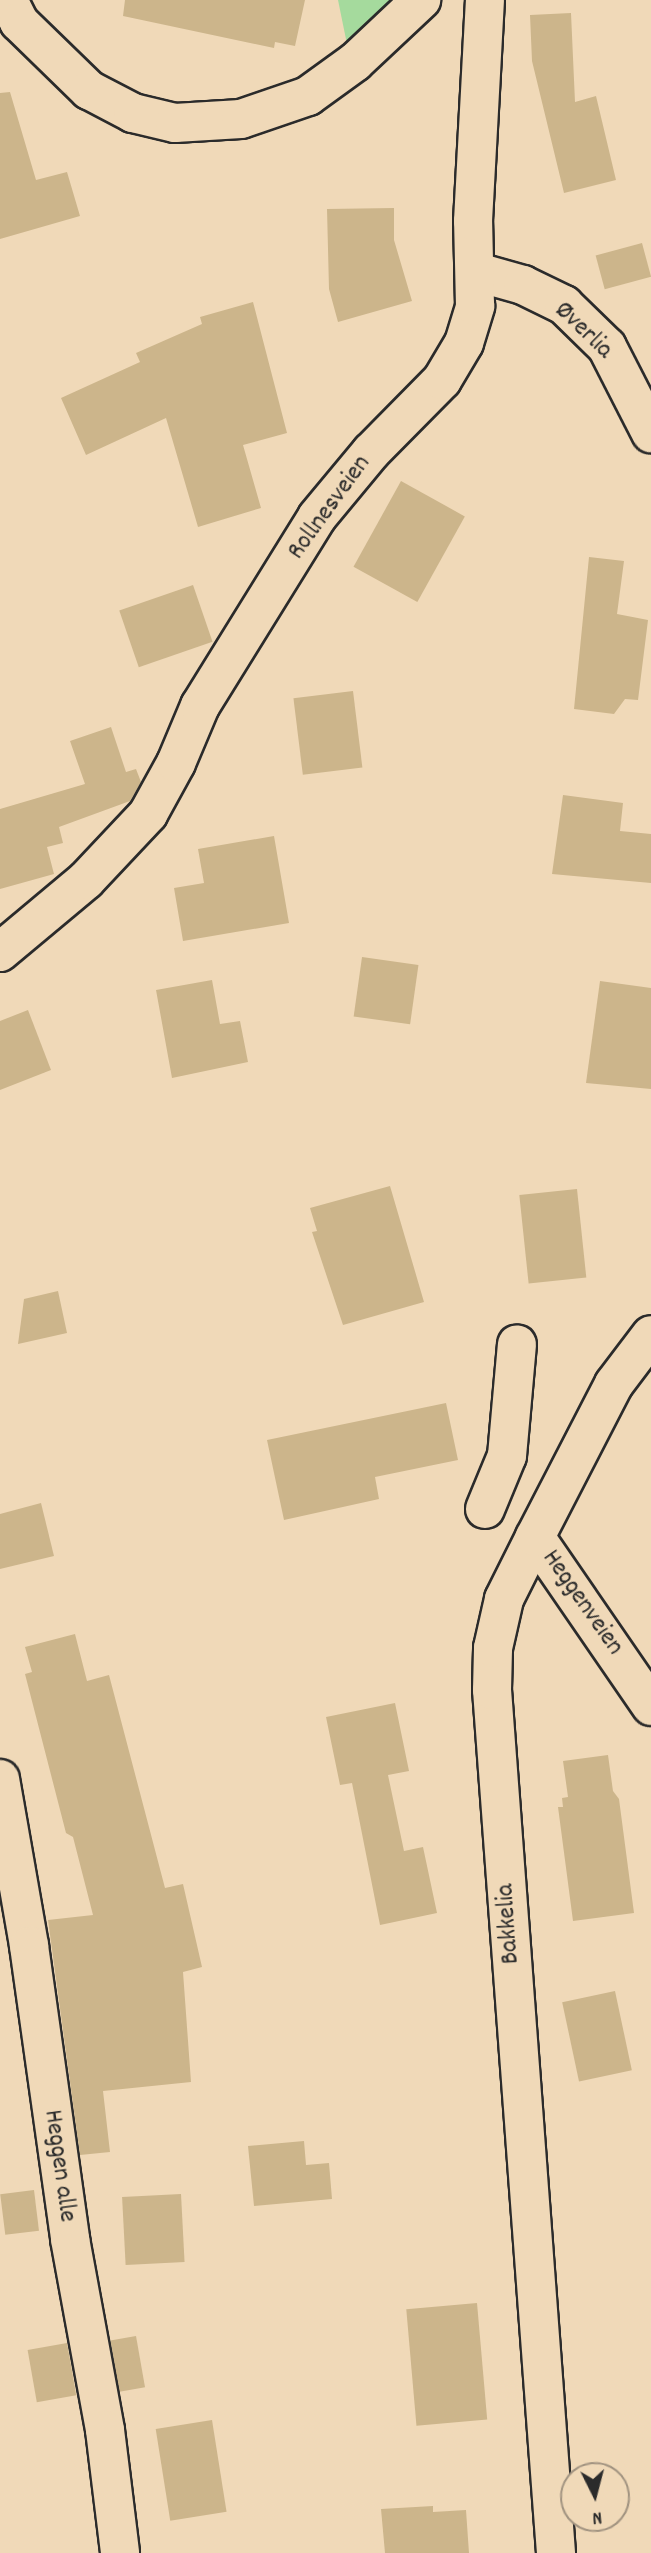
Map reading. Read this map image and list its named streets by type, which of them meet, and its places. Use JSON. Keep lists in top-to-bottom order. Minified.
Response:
{"streets":{"street":["Øverlia","Rollnesveien","Heggenveien","Bakkelia","Heggen alle"]},"crossings":[["Øverlia","Rollnesveien"],["Heggenveien","Bakkelia"]],"north":"bottom"}
